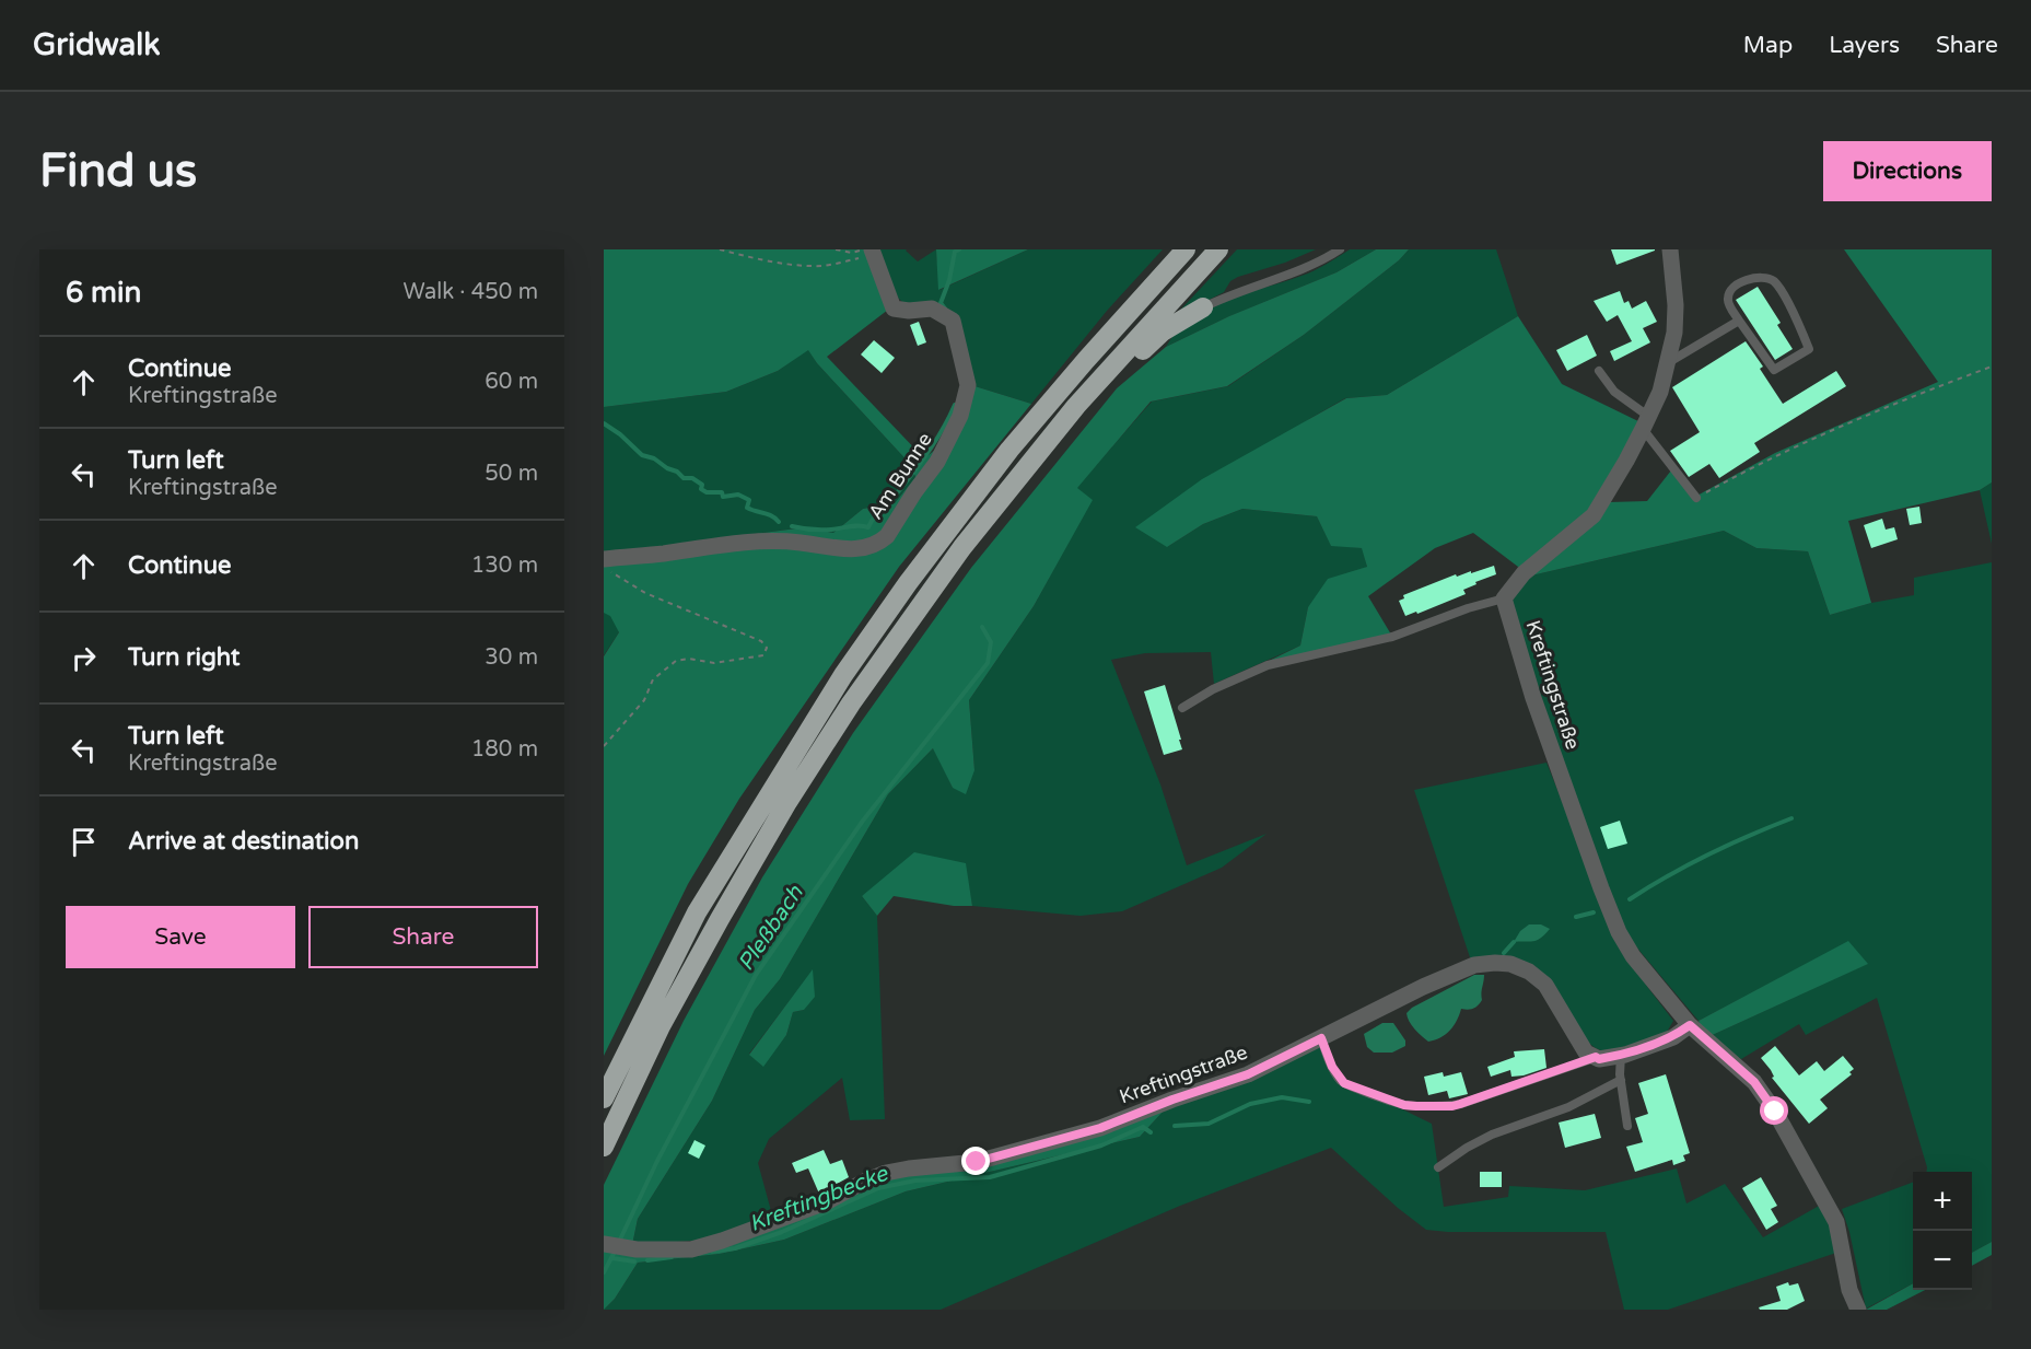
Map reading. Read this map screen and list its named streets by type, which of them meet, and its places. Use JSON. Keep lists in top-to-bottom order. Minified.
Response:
{"streets":{"street":["Am Bunne","Kreftingstraße"]},"water":["Pleßbach","Kreftingbecke"],"page":{"header":"Gridwalk","nav":["Map","Layers","Share"],"buttons":["Directions",["Save","Share"]],"title":"Find us","heading":["6 min","Walk · 450 m"],"list":[["Continue","Kreftingstraße","60 m"],["Turn left","Kreftingstraße","50 m"],["Continue","130 m"],["Turn right","30 m"],["Turn left","Kreftingstraße","180 m"],"Arrive at destination"],"map_buttons":["+","−"]}}
